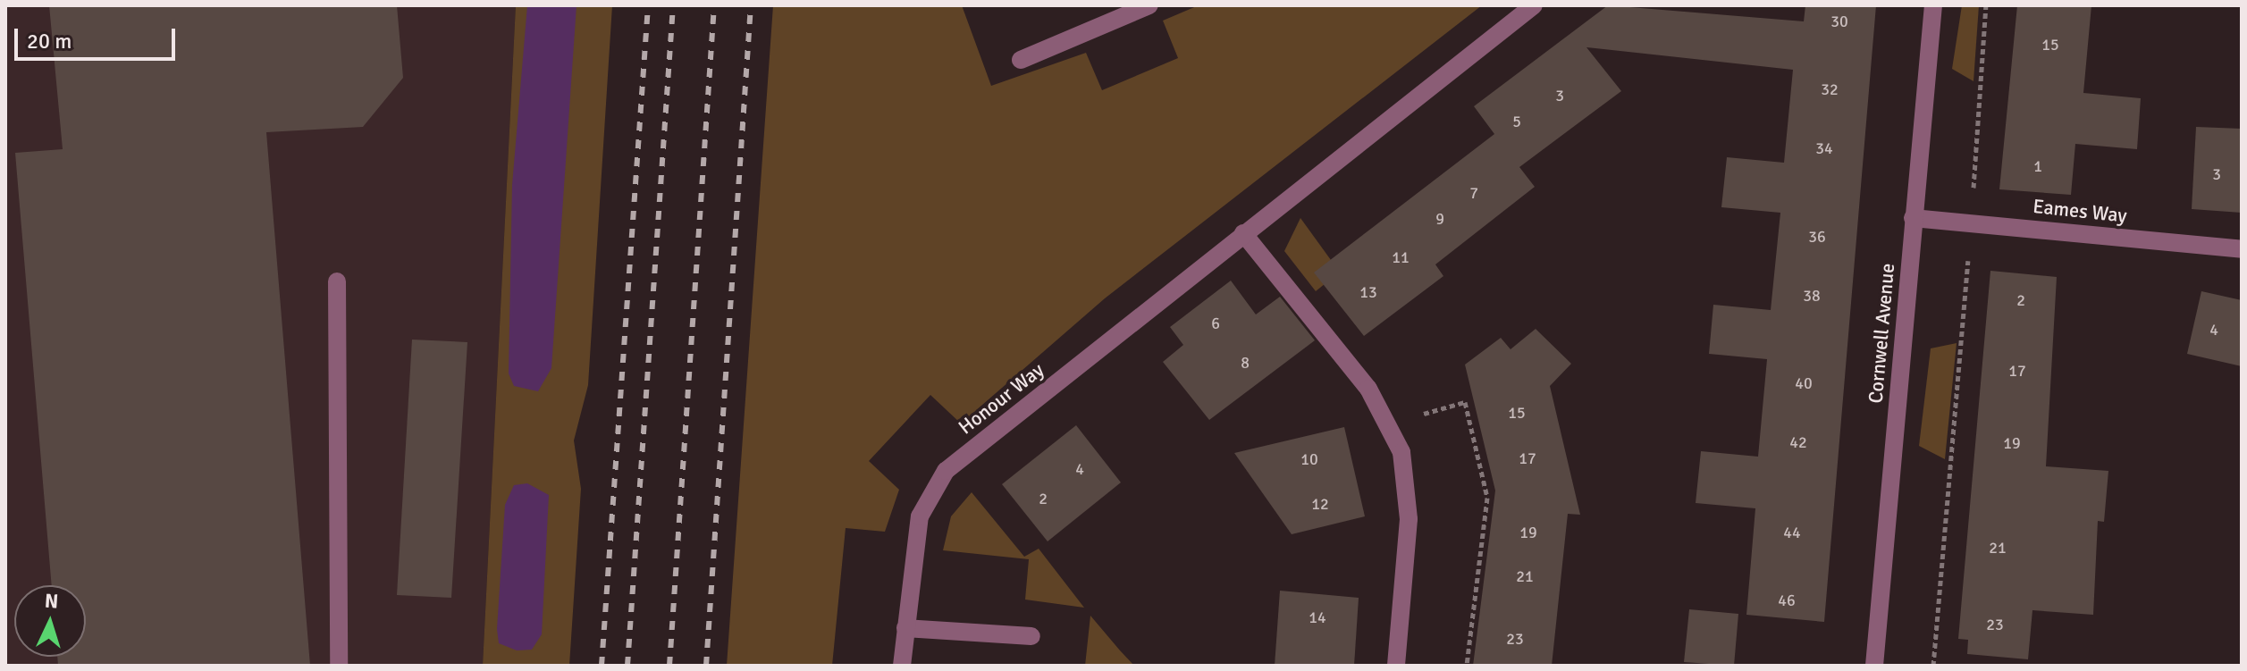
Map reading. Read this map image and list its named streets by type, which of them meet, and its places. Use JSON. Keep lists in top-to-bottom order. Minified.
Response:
{"streets":{"street":["Eames Way","Cornwell Avenue","Honour Way"]},"crossings":[["Eames Way","Cornwell Avenue"]],"house_numbers":["30","15","32","3","5","34","1","3","7","9","36","11","13","38","2","6","4","8","17","40","15","42","19","17","10","4","2","12","19","44","21","21","46","14","23","23"],"scale_bar":"20 m","north":"top"}
